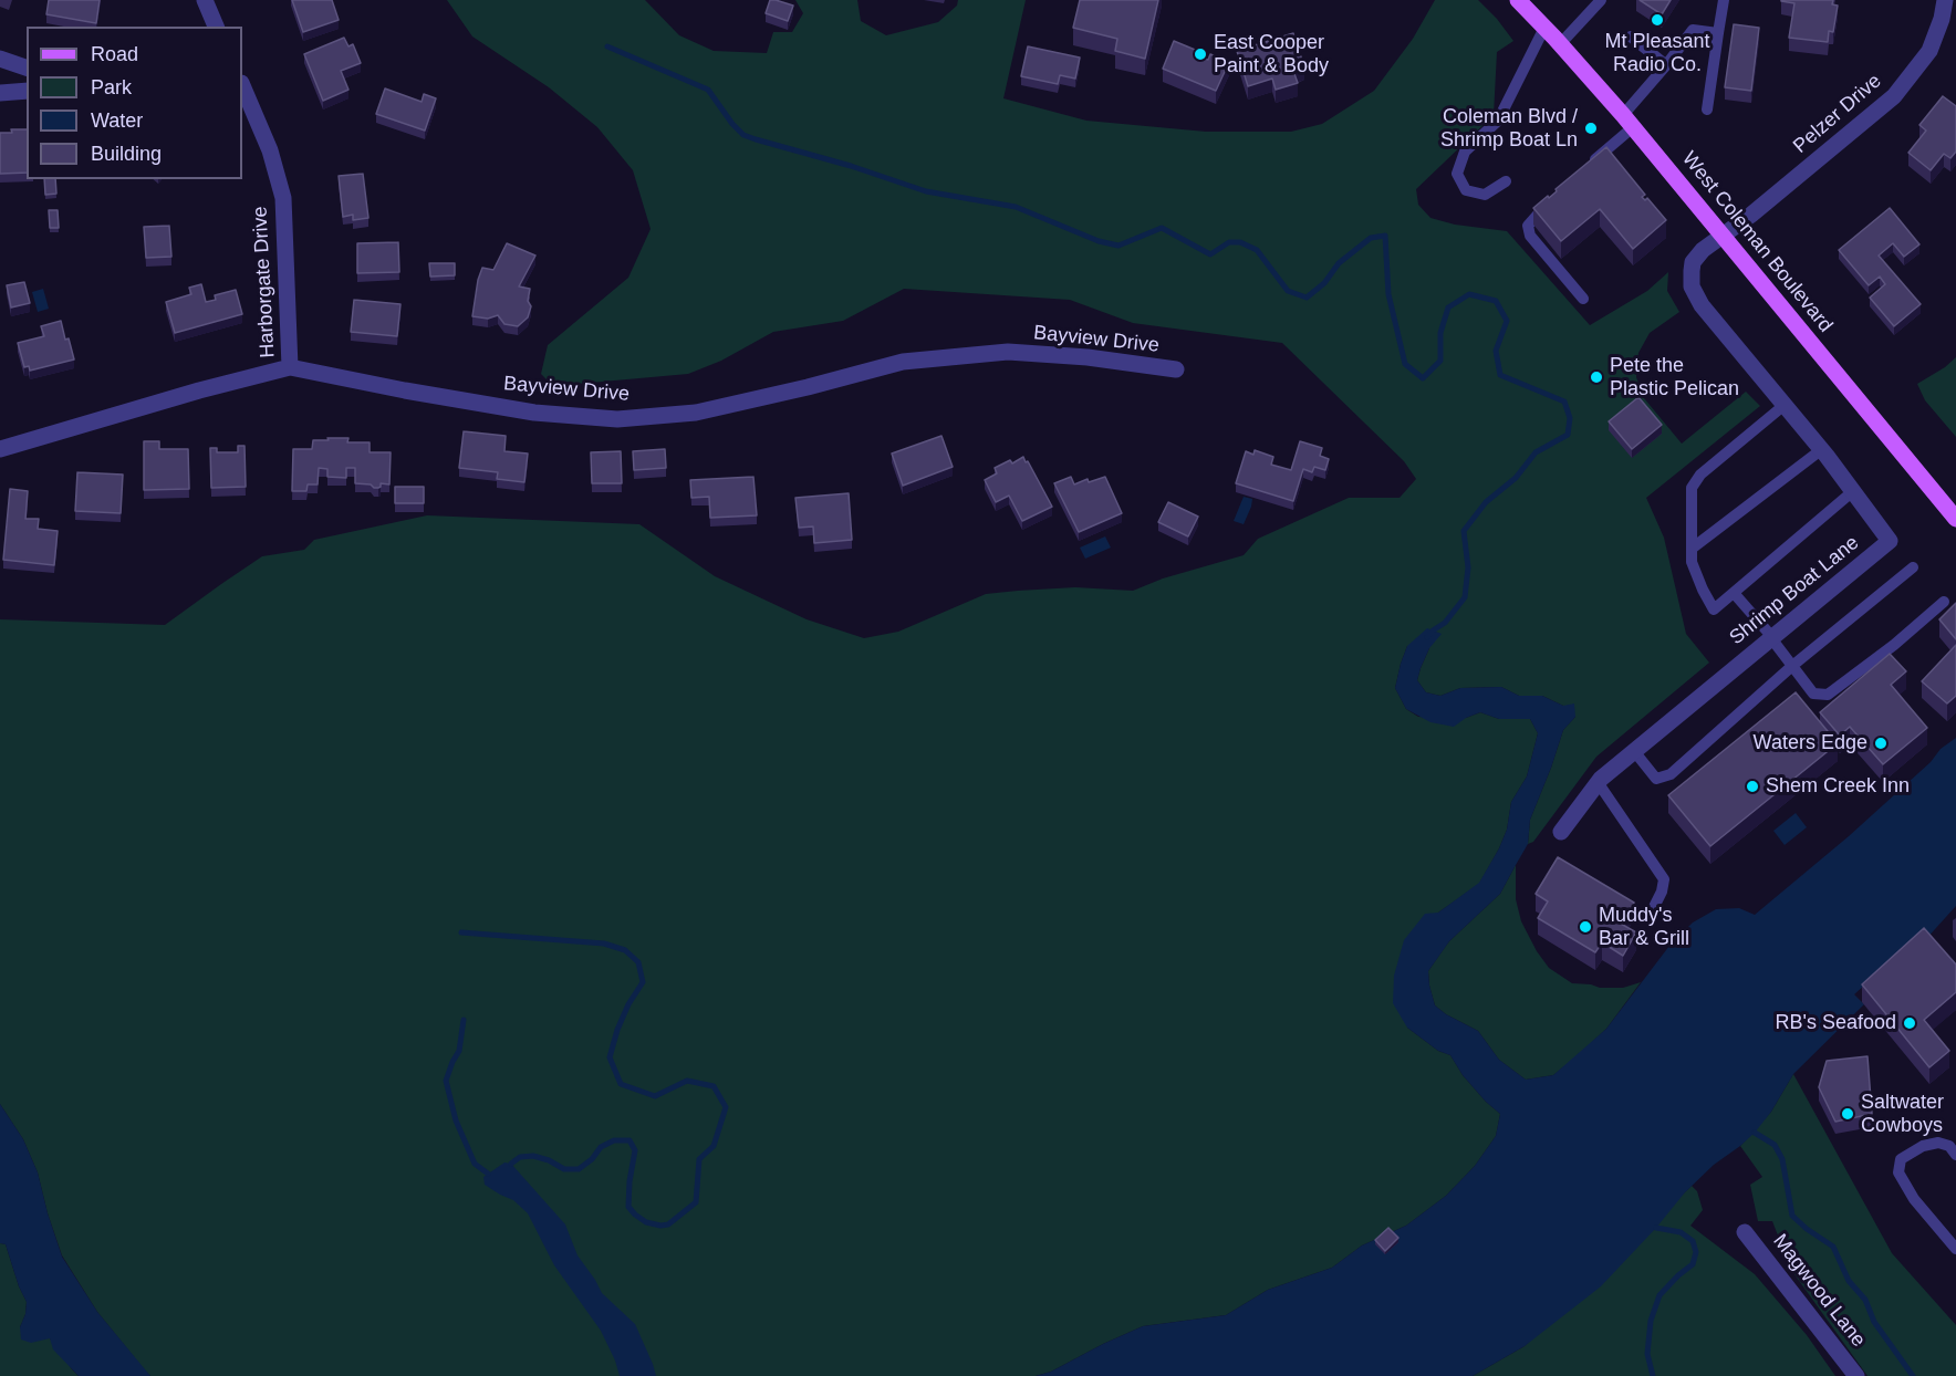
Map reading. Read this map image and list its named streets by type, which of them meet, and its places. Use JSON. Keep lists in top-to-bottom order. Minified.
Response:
{"streets":{"main road":["West Coleman Boulevard"],"street":["Pelzer Drive","Harborgate Drive","Bayview Drive","Shrimp Boat Lane","Magwood Lane"]},"crossings":[["Pelzer Drive","West Coleman Boulevard"],["Pelzer Drive","Shrimp Boat Lane"],["West Coleman Boulevard","Shrimp Boat Lane"],["Harborgate Drive","Bayview Drive"]],"places":["Mt Pleasant Radio Co.","East Cooper Paint & Body","Coleman Blvd / Shrimp Boat Ln","Pete the Plastic Pelican","Waters Edge","Shem Creek Inn","Muddy's Bar & Grill","RB's Seafood","Saltwater Cowboys"],"legend":["Road","Park","Water","Building"]}
